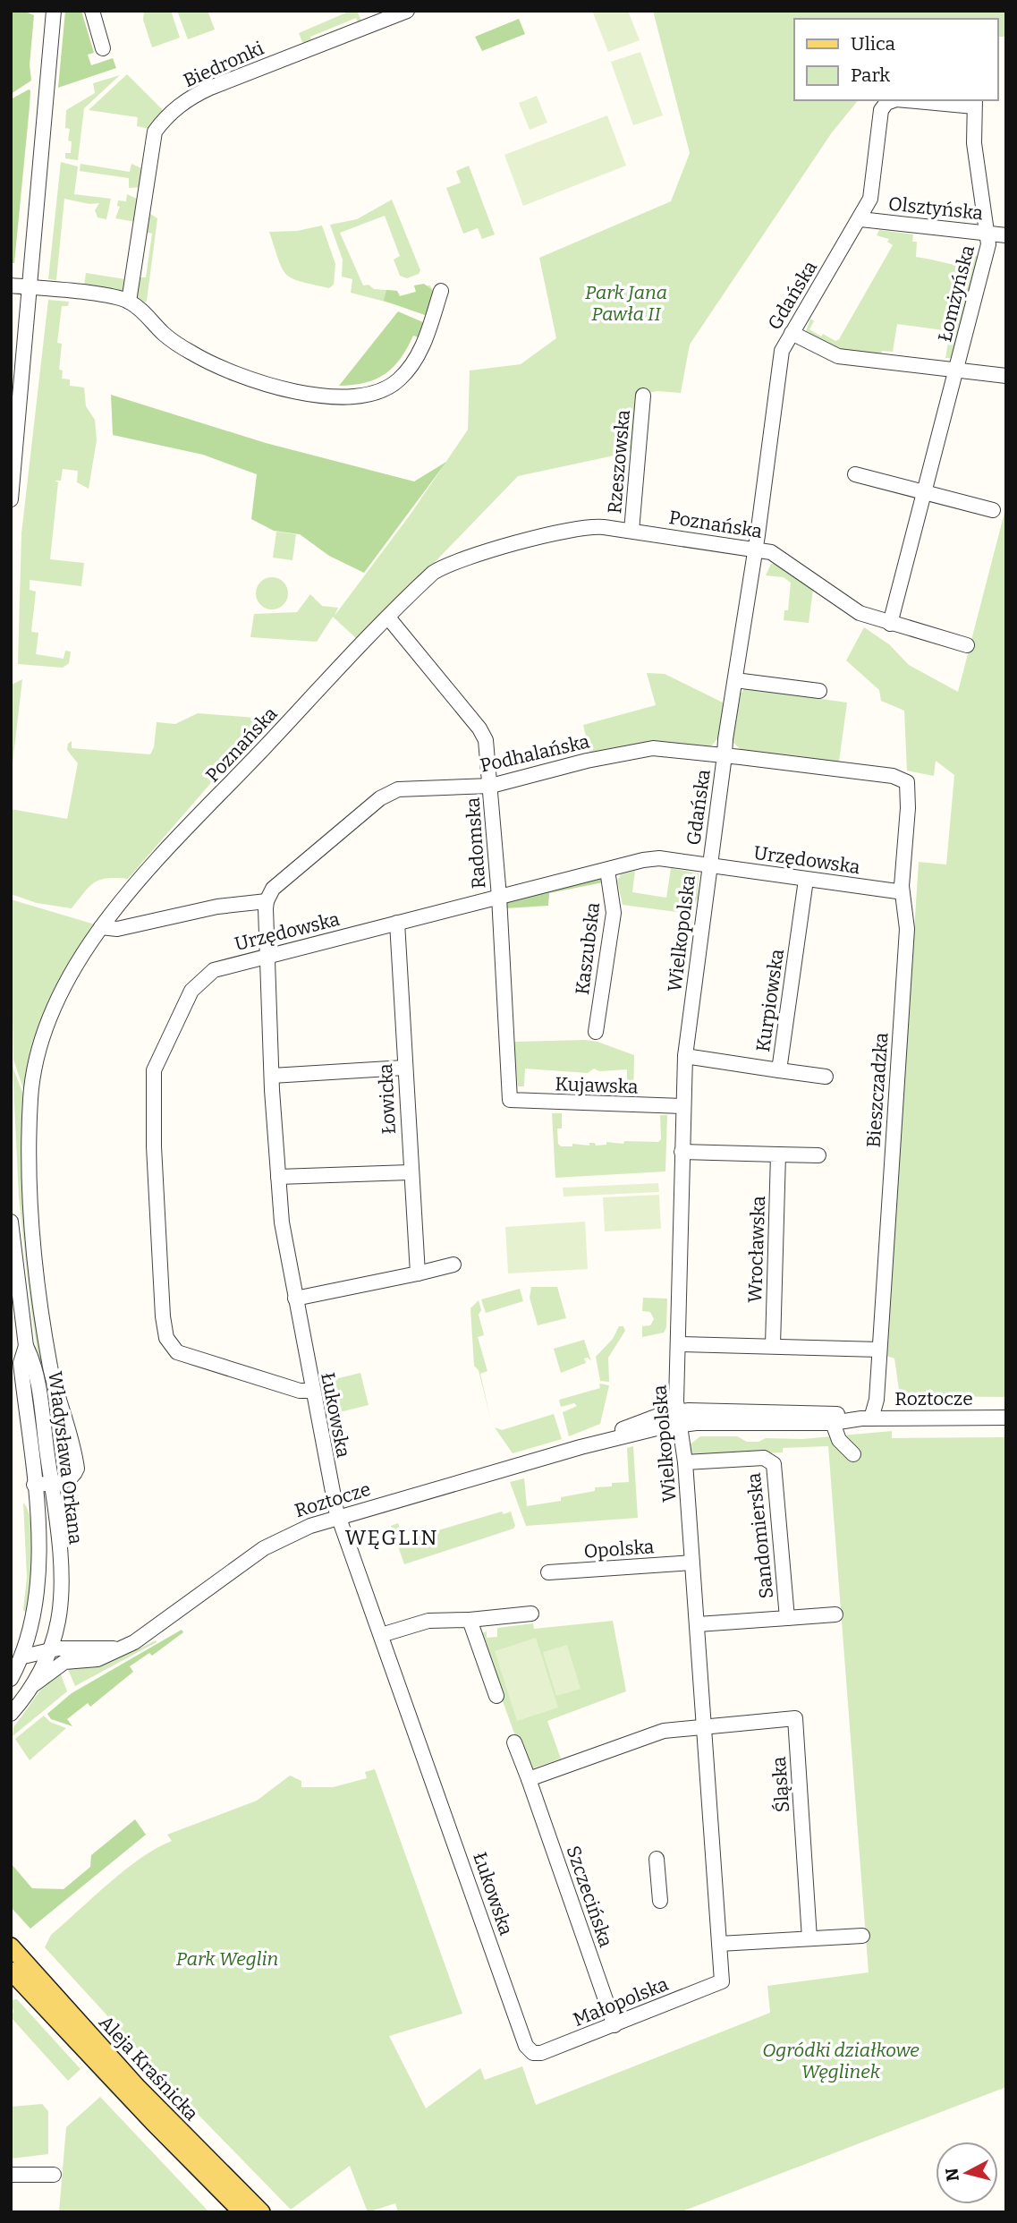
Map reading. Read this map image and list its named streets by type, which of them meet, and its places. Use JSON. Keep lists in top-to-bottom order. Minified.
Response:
{"streets":{"main road":["Aleja Kraśnicka"],"street":["Biedronki","Olsztyńska","Łomżyńska","Gdańska","Rzeszowska","Poznańska","Podhalańska","Radomska","Urzędowska","Wielkopolska","Kaszubska","Kurpiowska","Kujawska","Bieszczadzka","Łowicka","Wrocławska","Roztocze","Łukowska","Władysława Orkana","Sandomierska","Opolska","Śląska","Szczecińska","Małopolska"]},"crossings":[["Olsztyńska","Łomżyńska"],["Olsztyńska","Gdańska"],["Łomżyńska","Gdańska"],["Łomżyńska","Poznańska"],["Gdańska","Poznańska"],["Gdańska","Podhalańska"],["Gdańska","Urzędowska"],["Gdańska","Wielkopolska"],["Rzeszowska","Poznańska"],["Poznańska","Radomska"],["Poznańska","Władysława Orkana"],["Podhalańska","Radomska"],["Podhalańska","Bieszczadzka"],["Podhalańska","Łukowska"],["Radomska","Urzędowska"],["Radomska","Kujawska"],["Urzędowska","Wielkopolska"],["Urzędowska","Kaszubska"],["Urzędowska","Kurpiowska"],["Urzędowska","Bieszczadzka"],["Urzędowska","Łowicka"],["Urzędowska","Łukowska"],["Wielkopolska","Kurpiowska"],["Wielkopolska","Kujawska"],["Wielkopolska","Roztocze"],["Wielkopolska","Sandomierska"],["Wielkopolska","Opolska"],["Wielkopolska","Śląska"],["Wielkopolska","Małopolska"],["Bieszczadzka","Roztocze"],["Roztocze","Łukowska"],["Roztocze","Władysława Orkana"],["Łukowska","Małopolska"],["Szczecińska","Małopolska"]],"districts":["WĘGLIN"],"parks":["Park Jana Pawła II","Park Weglin","Ogródki działkowe Węglinek"],"legend":["Ulica","Park"],"north":"left"}
